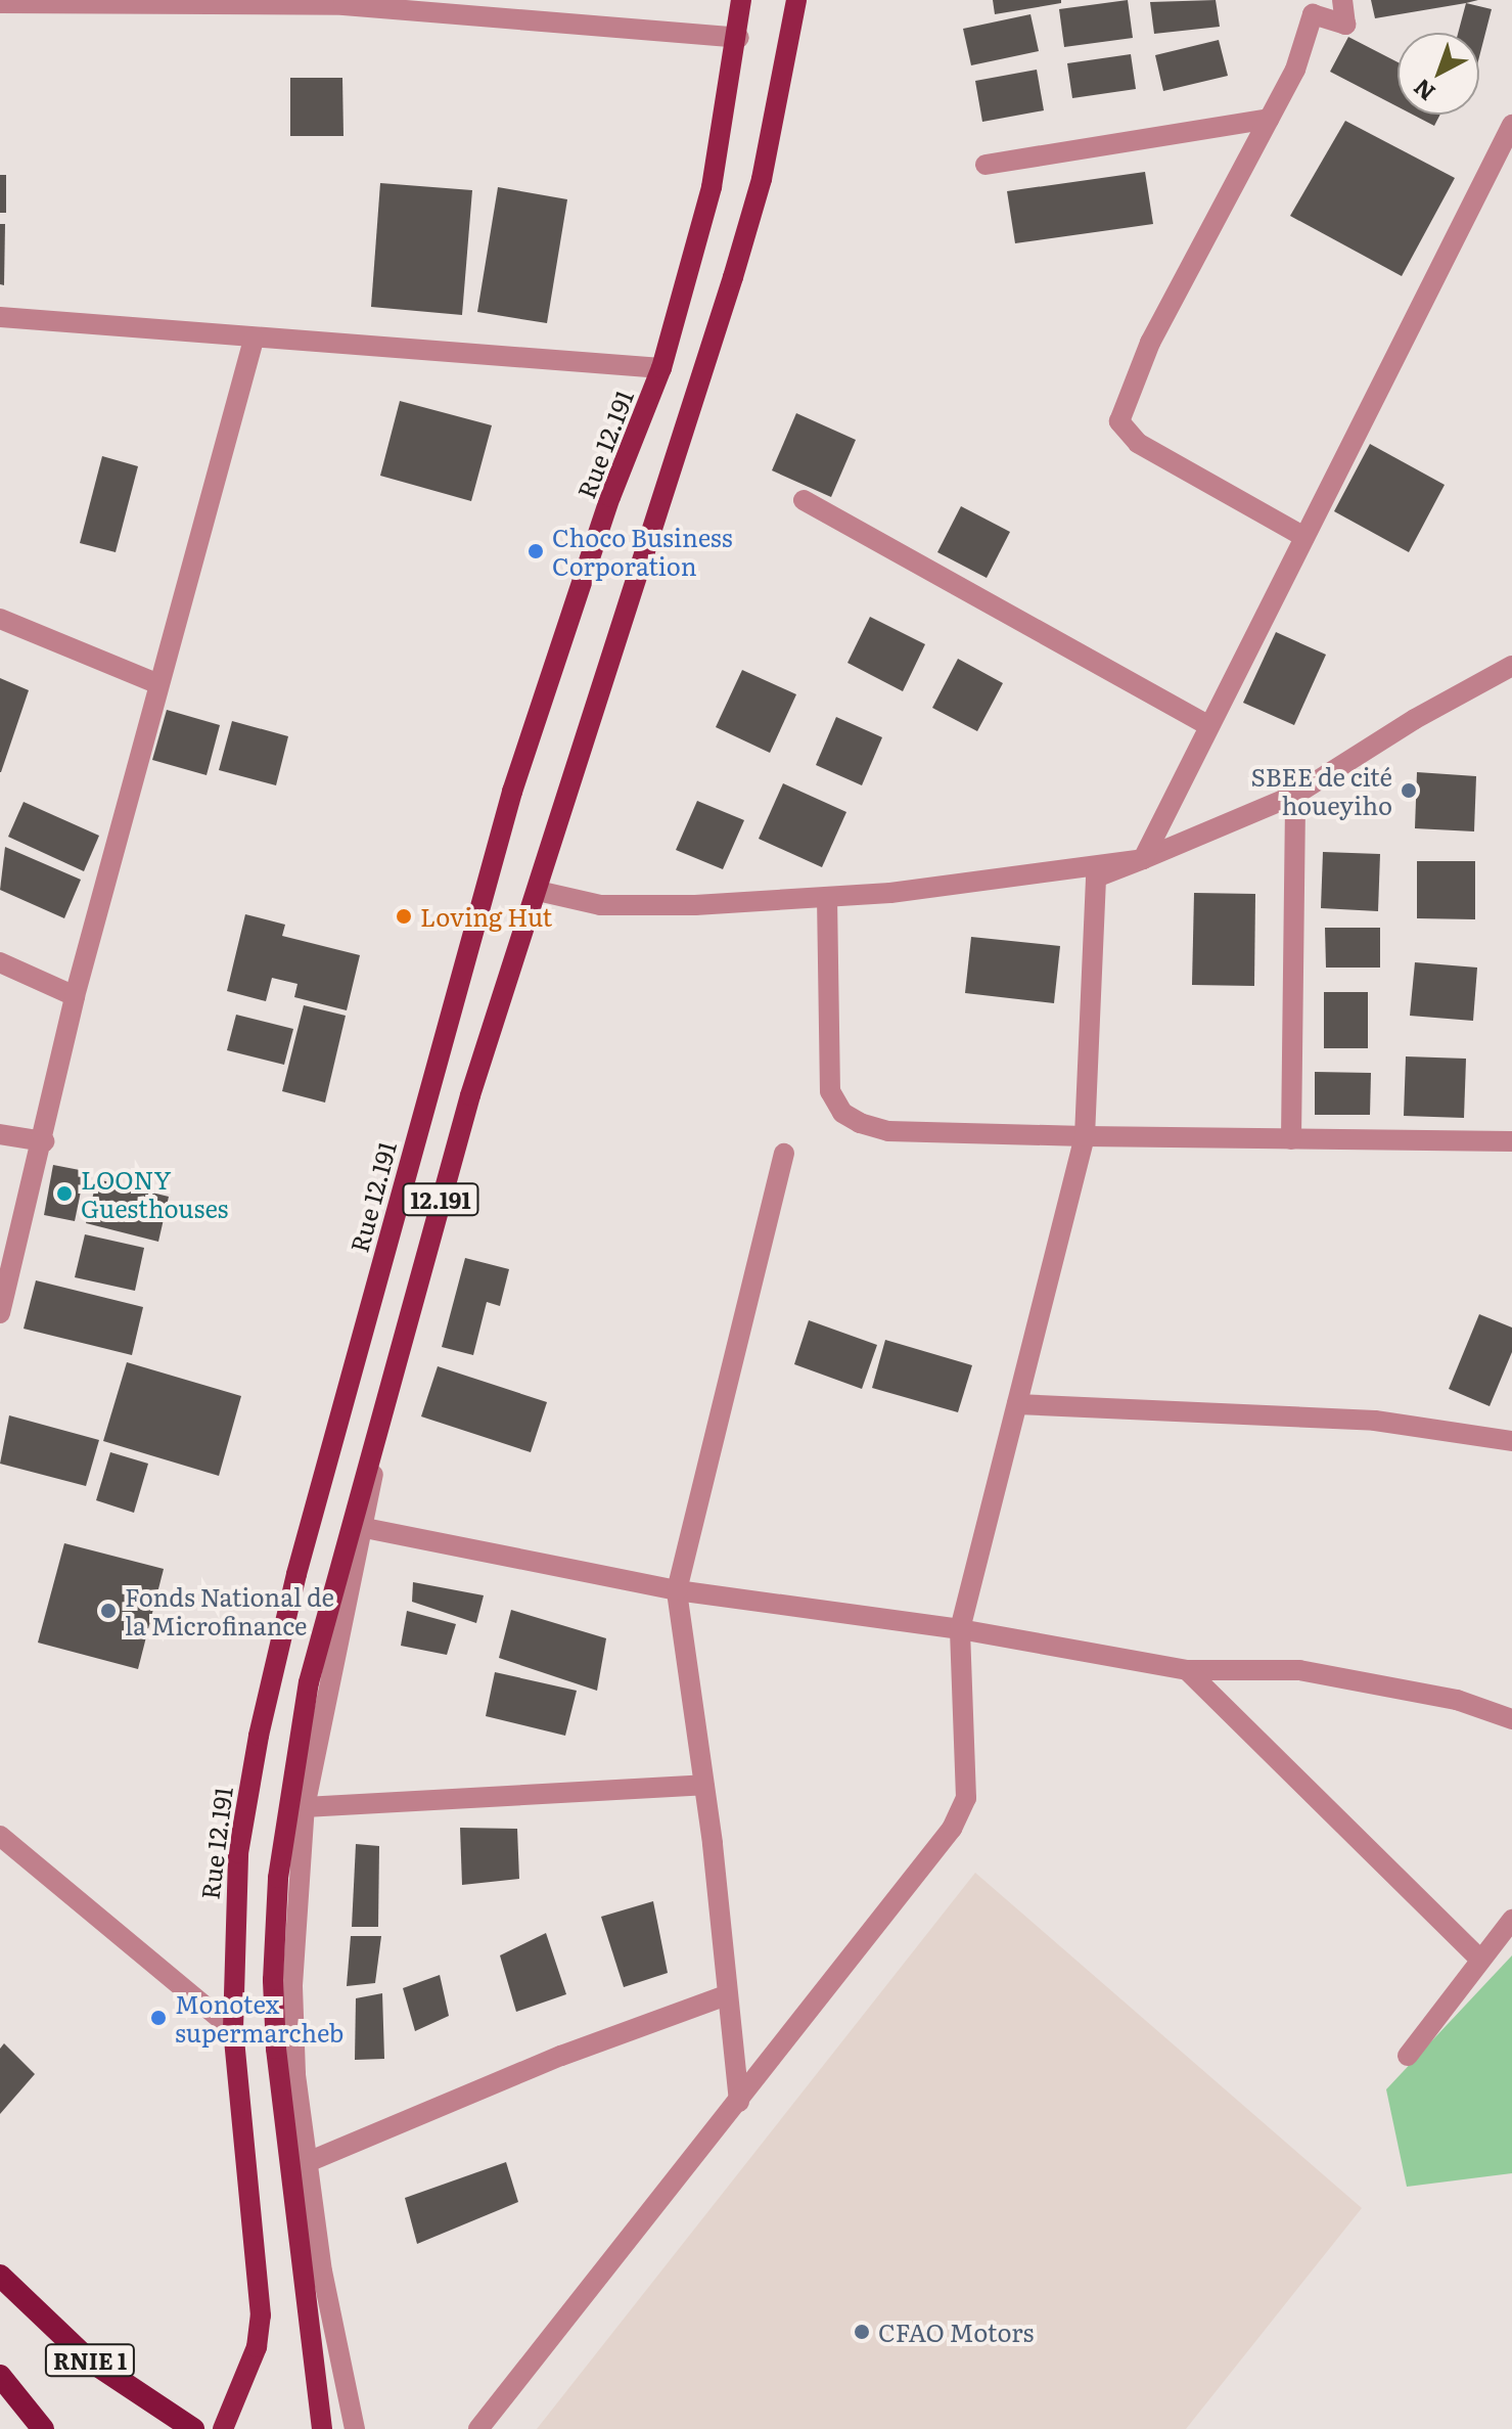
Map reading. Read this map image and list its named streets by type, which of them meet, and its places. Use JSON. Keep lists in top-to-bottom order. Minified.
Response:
{"streets":{"highway":["RNIE 1"],"main road":["Rue 12.191","12.191"]},"places":["Choco Business Corporation","SBEE de cité houeyiho","Loving Hut","LOONY Guesthouses","Fonds National de la Microfinance","Monotex supermarcheb","CFAO Motors"],"north":"bottom left"}
